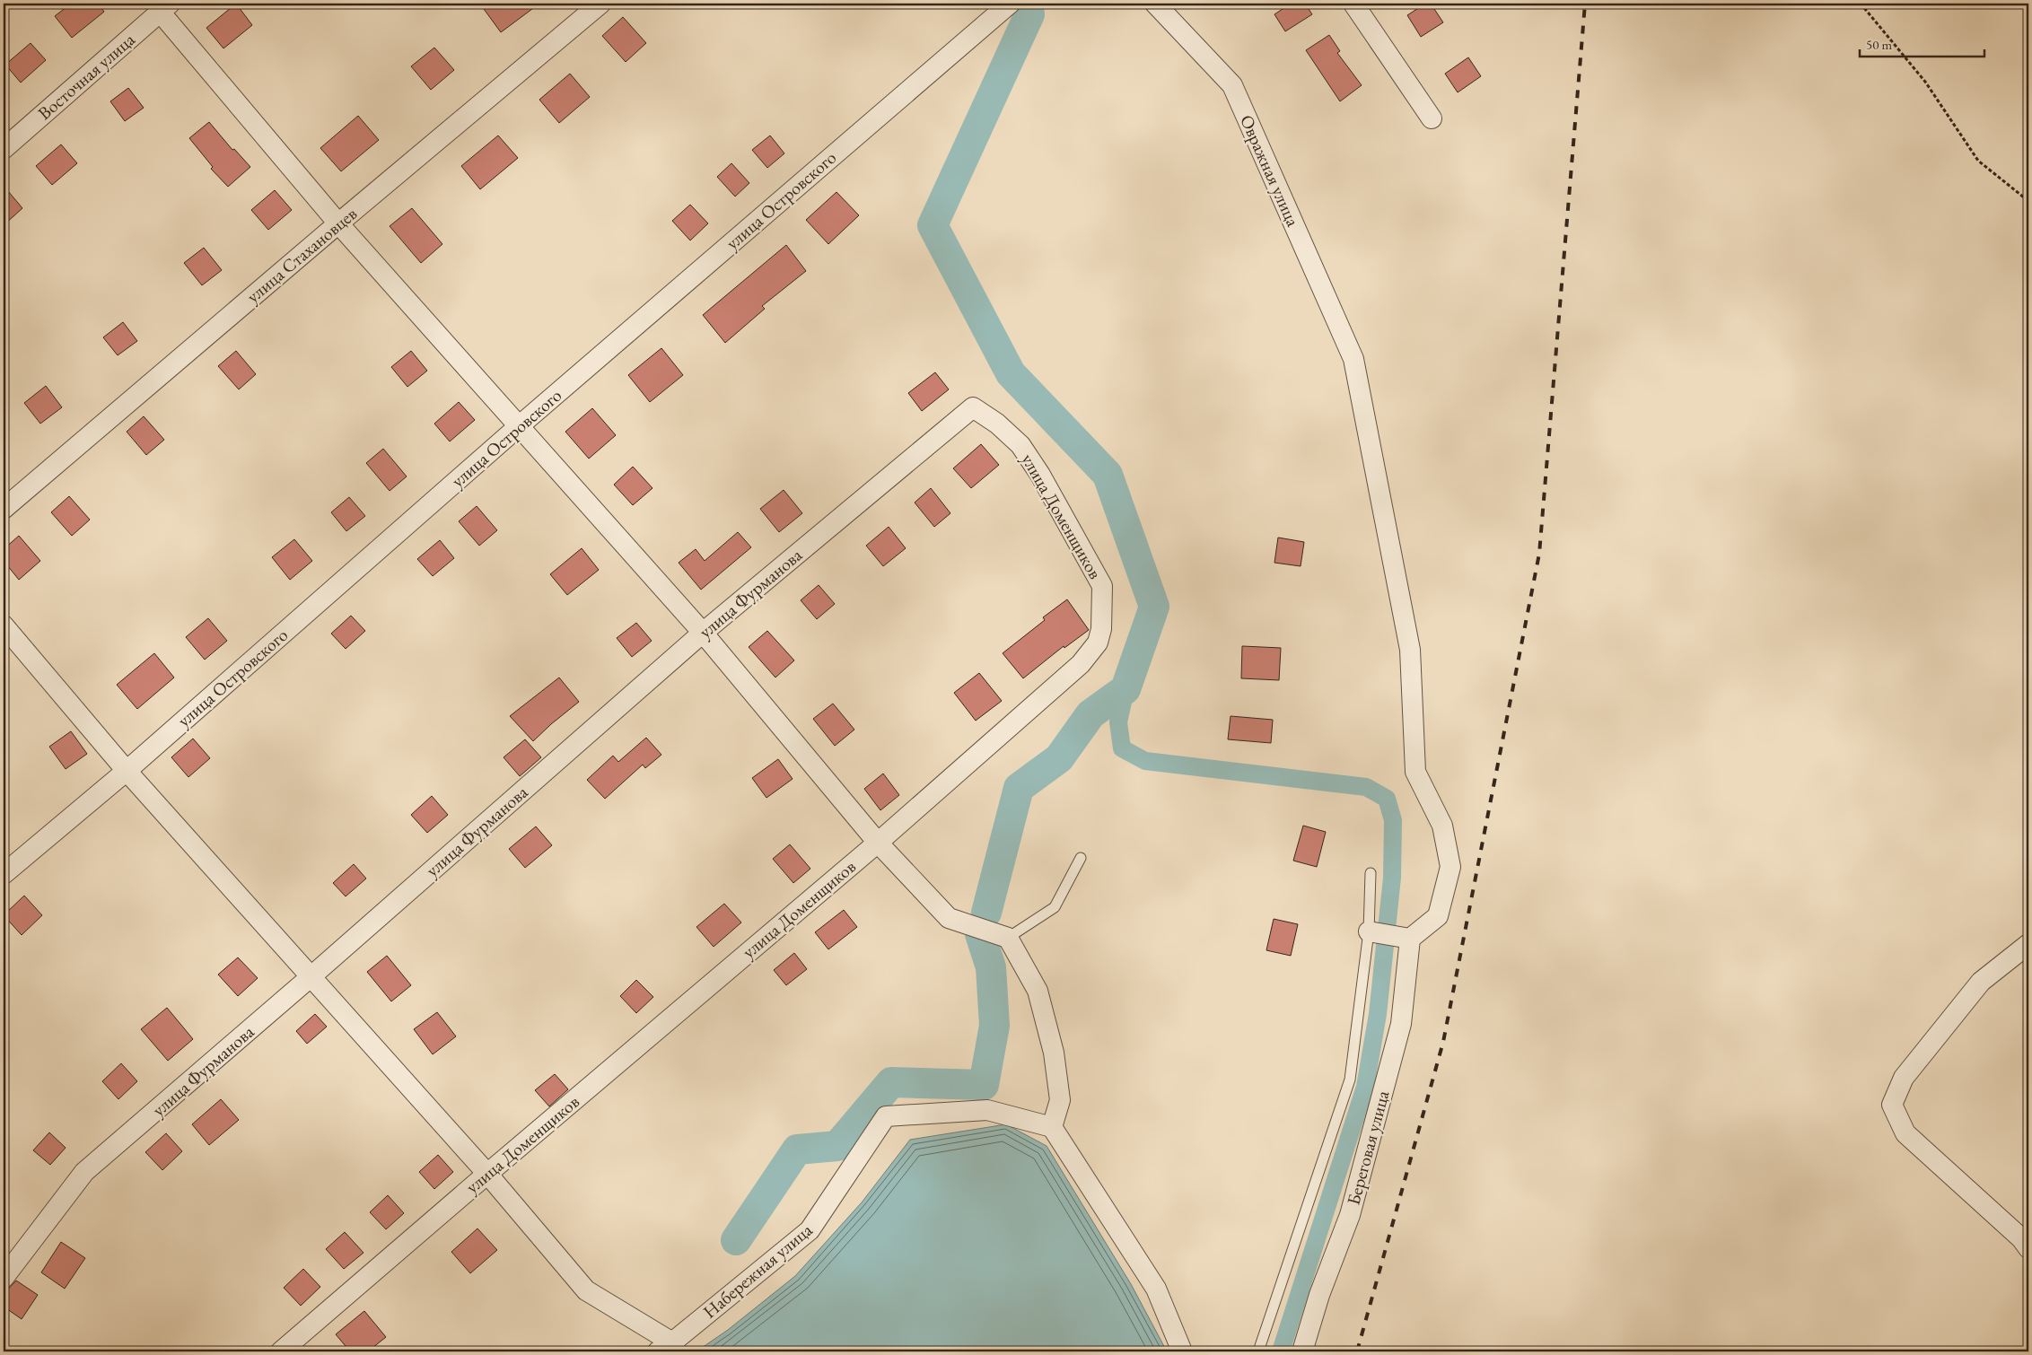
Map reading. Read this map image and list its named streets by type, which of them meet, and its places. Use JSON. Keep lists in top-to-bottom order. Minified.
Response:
{"streets":{"street":["Восточная улица","Овражная улица","улица Островского","улица Стахановцев","улица Доменщиков","улица Фурманова","Береговая улица","Набережная улица"]},"crossings":[["Овражная улица","Береговая улица"],["улица Доменщиков","улица Фурманова"]],"scale_bar":"50 m"}
